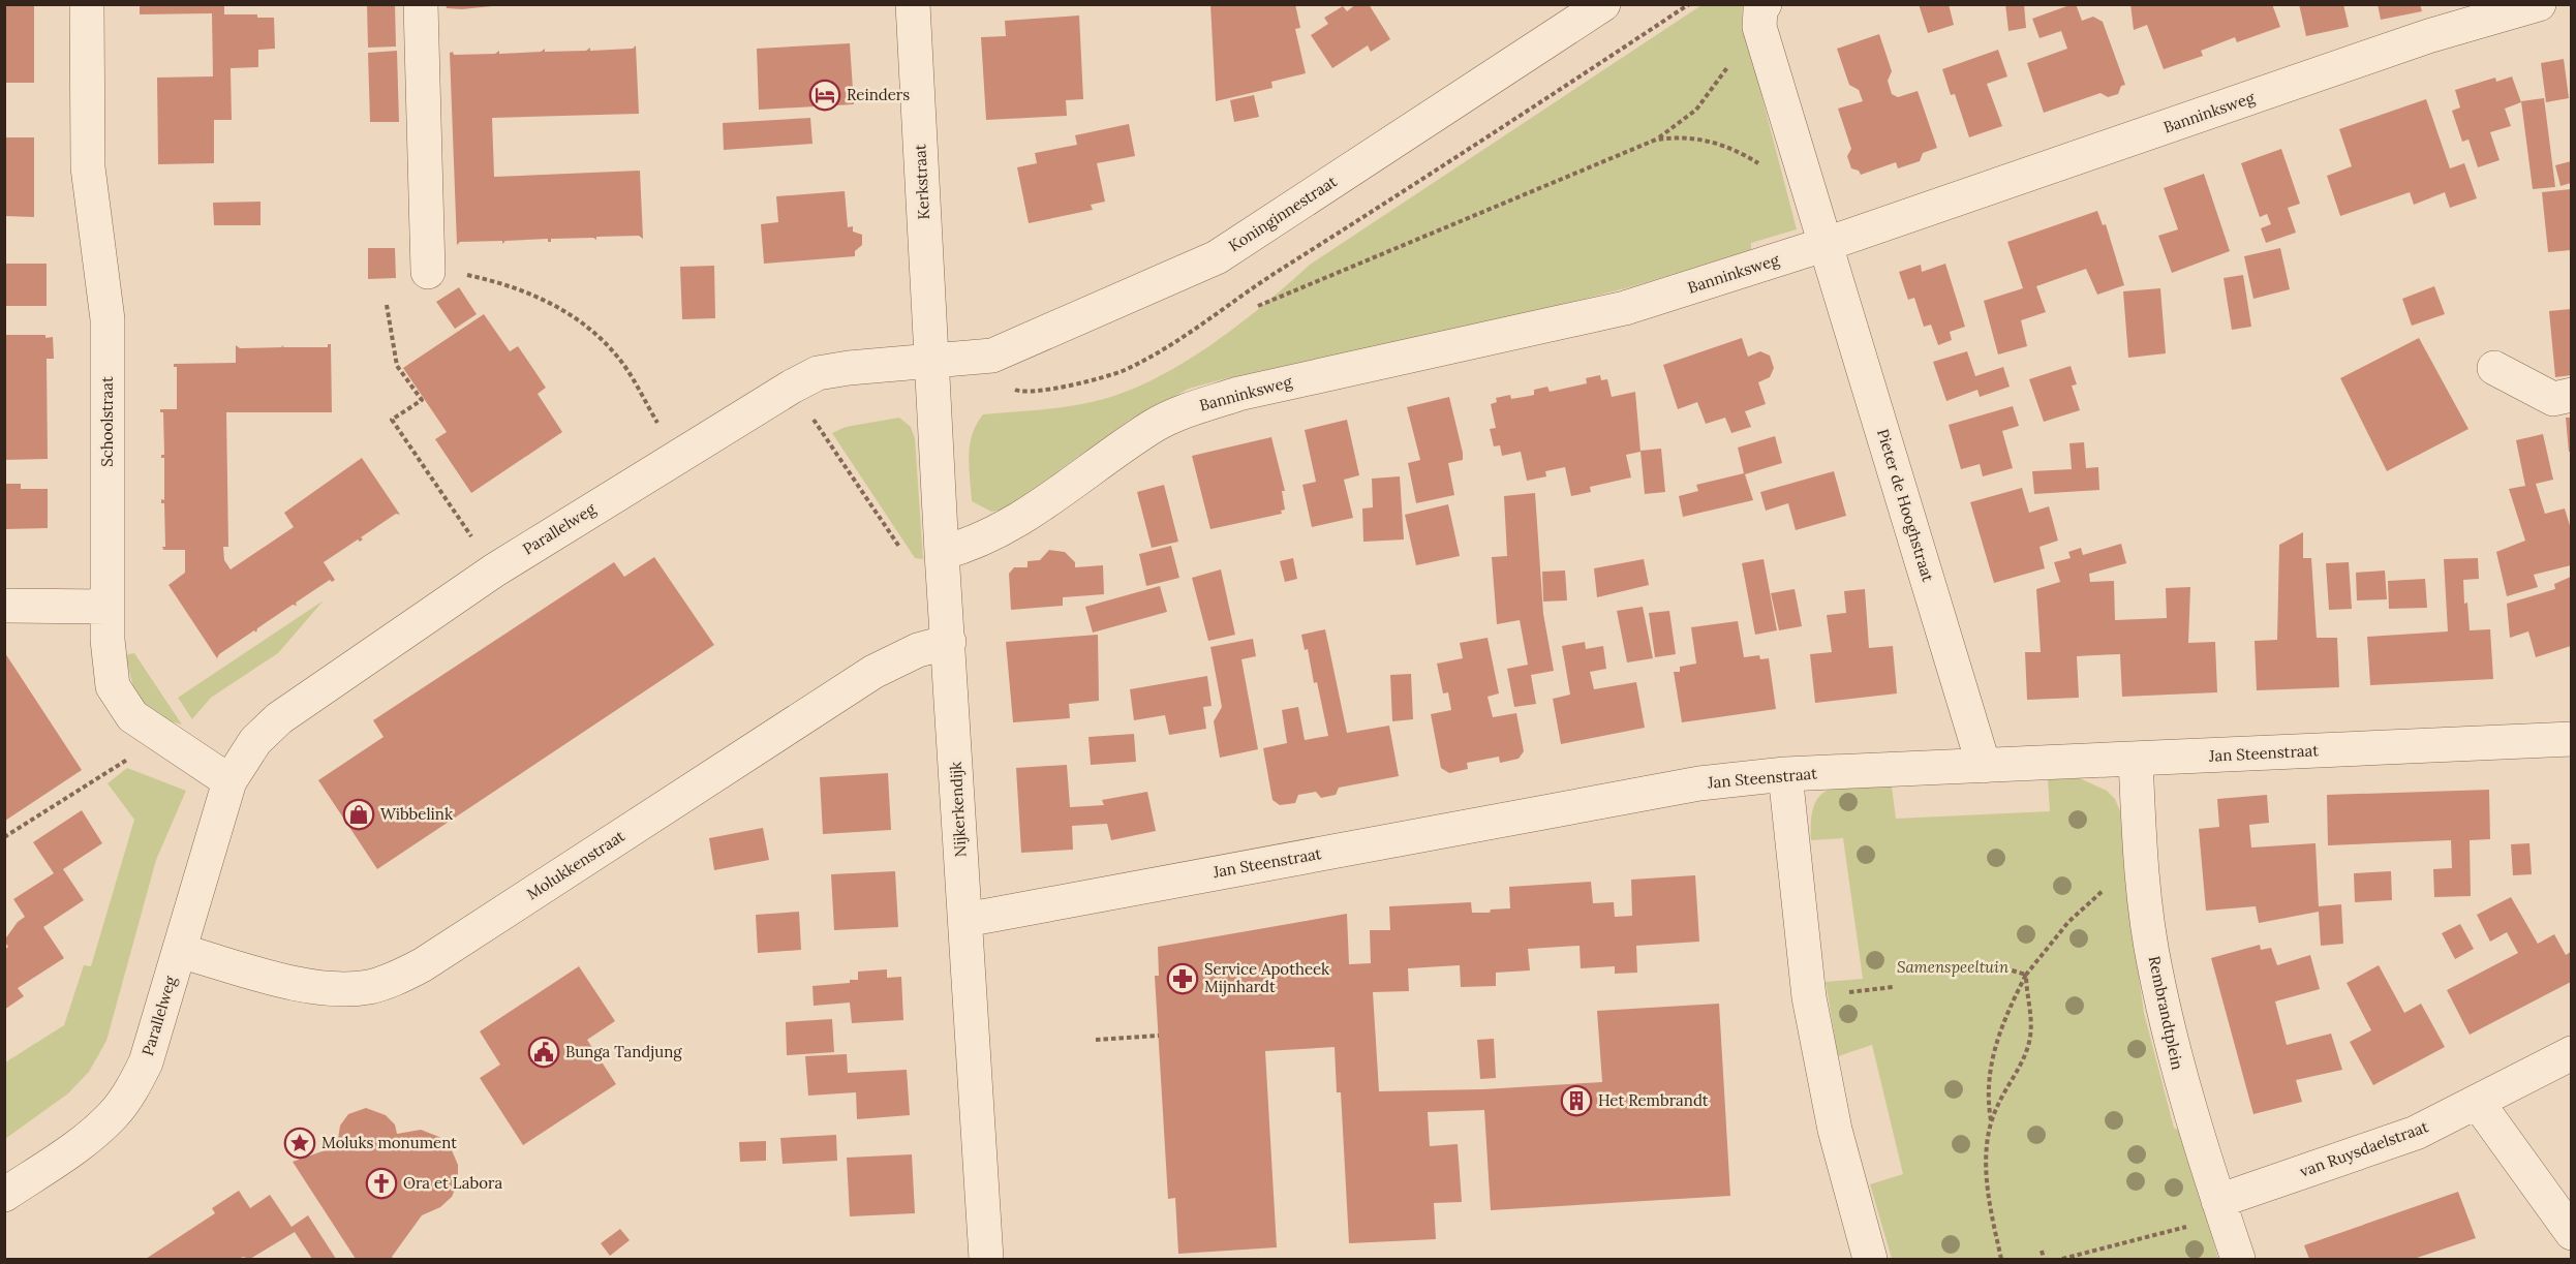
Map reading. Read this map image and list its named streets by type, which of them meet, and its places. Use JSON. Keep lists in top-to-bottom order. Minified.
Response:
{"streets":{"street":["Banninksweg","Kerkstraat","Koninginnestraat","Schoolstraat","Pieter de Hooghstraat","Parallelweg","Jan Steenstraat","Nijkerkendijk","Molukkenstraat","Rembrandtplein","van Ruysdaelstraat"]},"crossings":[["Banninksweg","Pieter de Hooghstraat"],["Banninksweg","Nijkerkendijk"],["Kerkstraat","Koninginnestraat"],["Kerkstraat","Parallelweg"],["Kerkstraat","Nijkerkendijk"],["Koninginnestraat","Parallelweg"],["Koninginnestraat","Nijkerkendijk"],["Schoolstraat","Parallelweg"],["Pieter de Hooghstraat","Jan Steenstraat"],["Parallelweg","Nijkerkendijk"],["Parallelweg","Molukkenstraat"],["Jan Steenstraat","Nijkerkendijk"],["Jan Steenstraat","Rembrandtplein"],["Nijkerkendijk","Molukkenstraat"],["Rembrandtplein","van Ruysdaelstraat"]],"parks":["Samenspeeltuin"],"places":{"hotel":["Reinders"],"shop":["Wibbelink"],"pharmacy":["Service Apotheek Mijnhardt"],"public building":["Bunga Tandjung"],"building":["Het Rembrandt"],"place":["Moluks monument"],"church":["Ora et Labora"]}}
